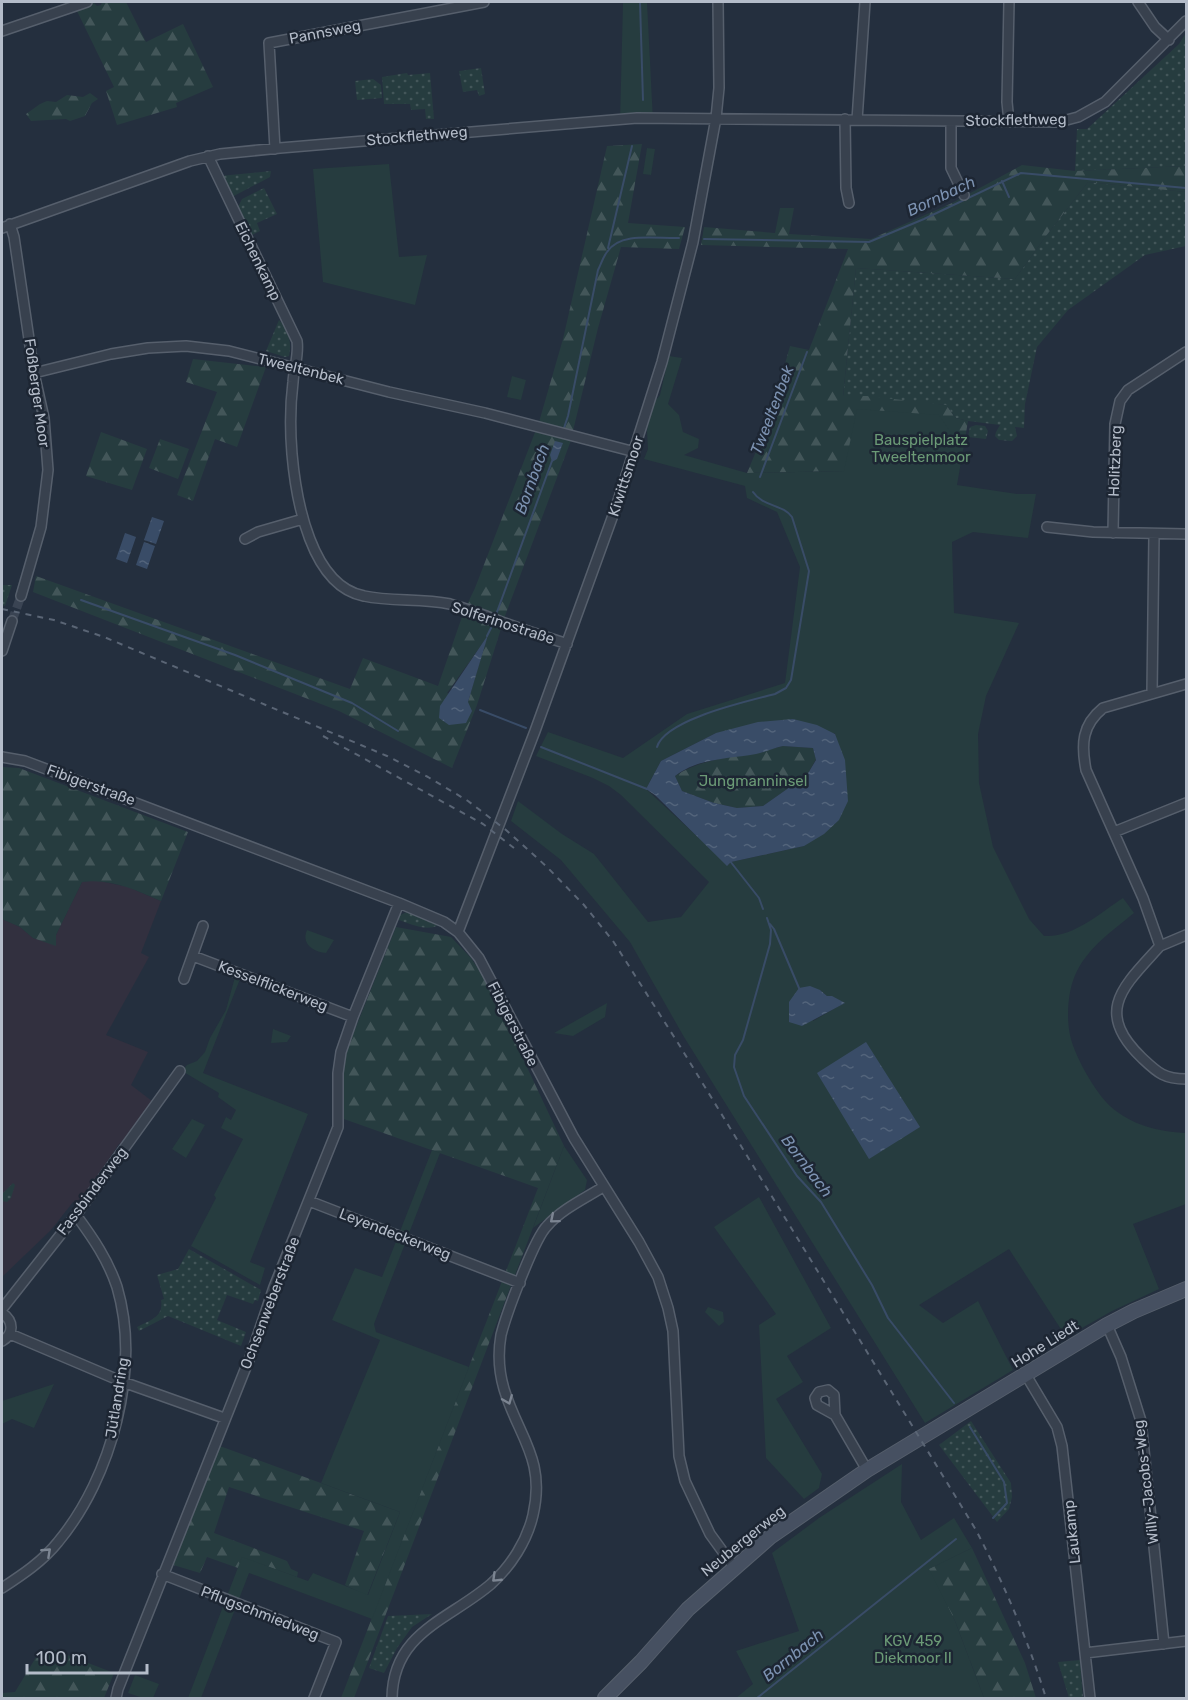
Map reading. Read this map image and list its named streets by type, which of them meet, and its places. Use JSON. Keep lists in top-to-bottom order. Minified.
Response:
{"streets":{"street":["Pannsweg","Stockflethweg","Eichenkamp","Tweeltenbek","Foßberger Moor","Holitzberg","Kiwittsmoor","Solferinostraße","Fibigerstraße","Kesselflickerweg","Fassbinderweg","Leyendeckerweg","Ochsenweberstraße","Hohe Liedt","Jütlandring","Willy-Jacobs-Weg","Laukamp","Neubergerweg","Pflugschmiedweg"]},"crossings":[["Pannsweg","Stockflethweg"],["Stockflethweg","Eichenkamp"],["Stockflethweg","Foßberger Moor"],["Stockflethweg","Kiwittsmoor"],["Eichenkamp","Tweeltenbek"],["Eichenkamp","Solferinostraße"],["Tweeltenbek","Foßberger Moor"],["Tweeltenbek","Kiwittsmoor"],["Tweeltenbek","Solferinostraße"],["Kiwittsmoor","Solferinostraße"],["Kiwittsmoor","Fibigerstraße"],["Fibigerstraße","Ochsenweberstraße"],["Fibigerstraße","Neubergerweg"],["Kesselflickerweg","Ochsenweberstraße"],["Fassbinderweg","Jütlandring"],["Leyendeckerweg","Ochsenweberstraße"],["Ochsenweberstraße","Pflugschmiedweg"],["Hohe Liedt","Willy-Jacobs-Weg"],["Hohe Liedt","Laukamp"],["Hohe Liedt","Neubergerweg"]],"one_way":["Jütlandring"],"water":["Bornbach","Tweeltenbek"],"parks":["Bauspielplatz Tweeltenmoor","Jungmanninsel","KGV 459 Diekmoor II"],"scale_bar":"100 m"}
